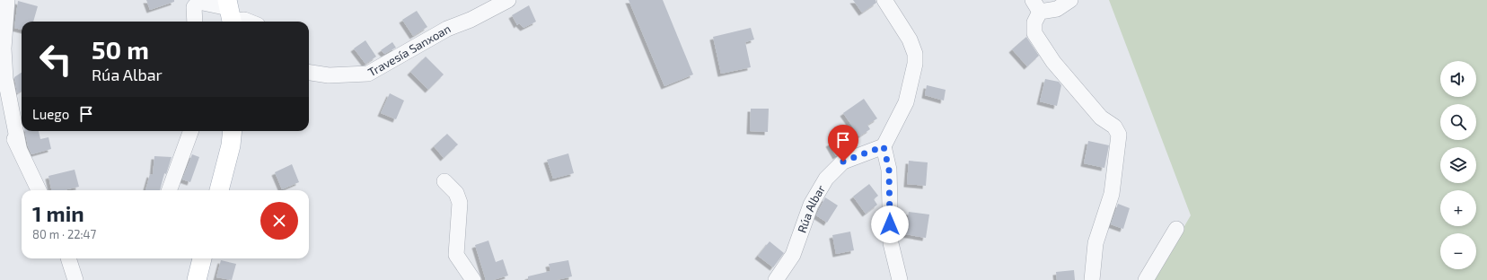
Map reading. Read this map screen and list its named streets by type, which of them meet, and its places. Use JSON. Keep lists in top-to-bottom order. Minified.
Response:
{"streets":{"street":["Travesía Sanxoan","Rúa Albar"]},"page":{"turn":["50 m","Rúa Albar"],"map_buttons":["+","−"],"then":"Luego","heading":["1 min","80 m · 22:47"]}}
